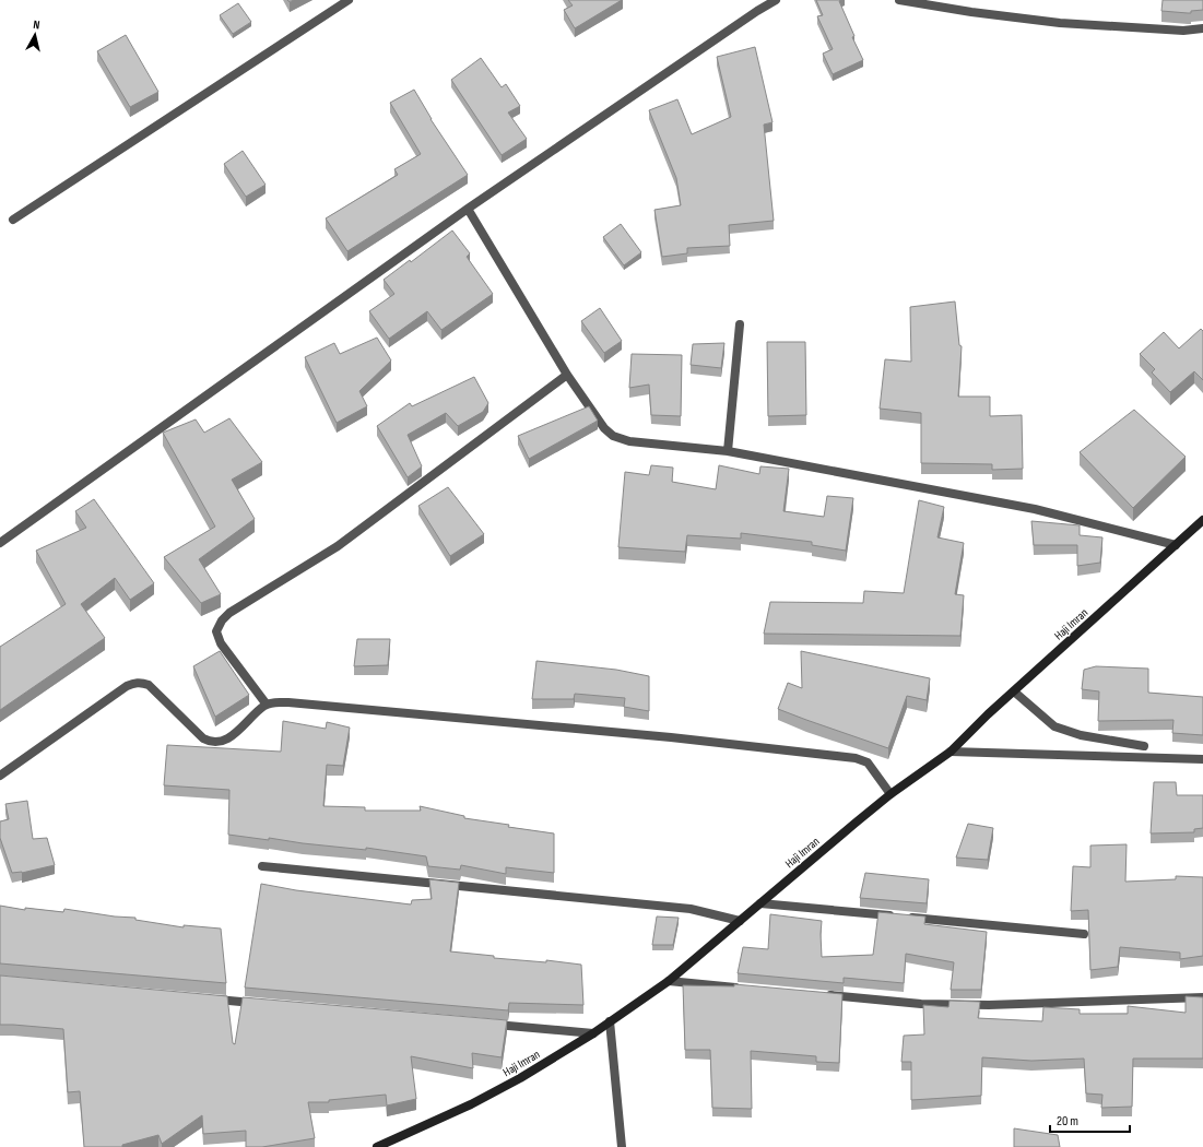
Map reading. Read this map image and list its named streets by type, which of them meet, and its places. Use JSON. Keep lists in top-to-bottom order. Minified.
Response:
{"streets":{"street":["Haji Imran"]},"scale_bar":"20 m","north":"top"}
